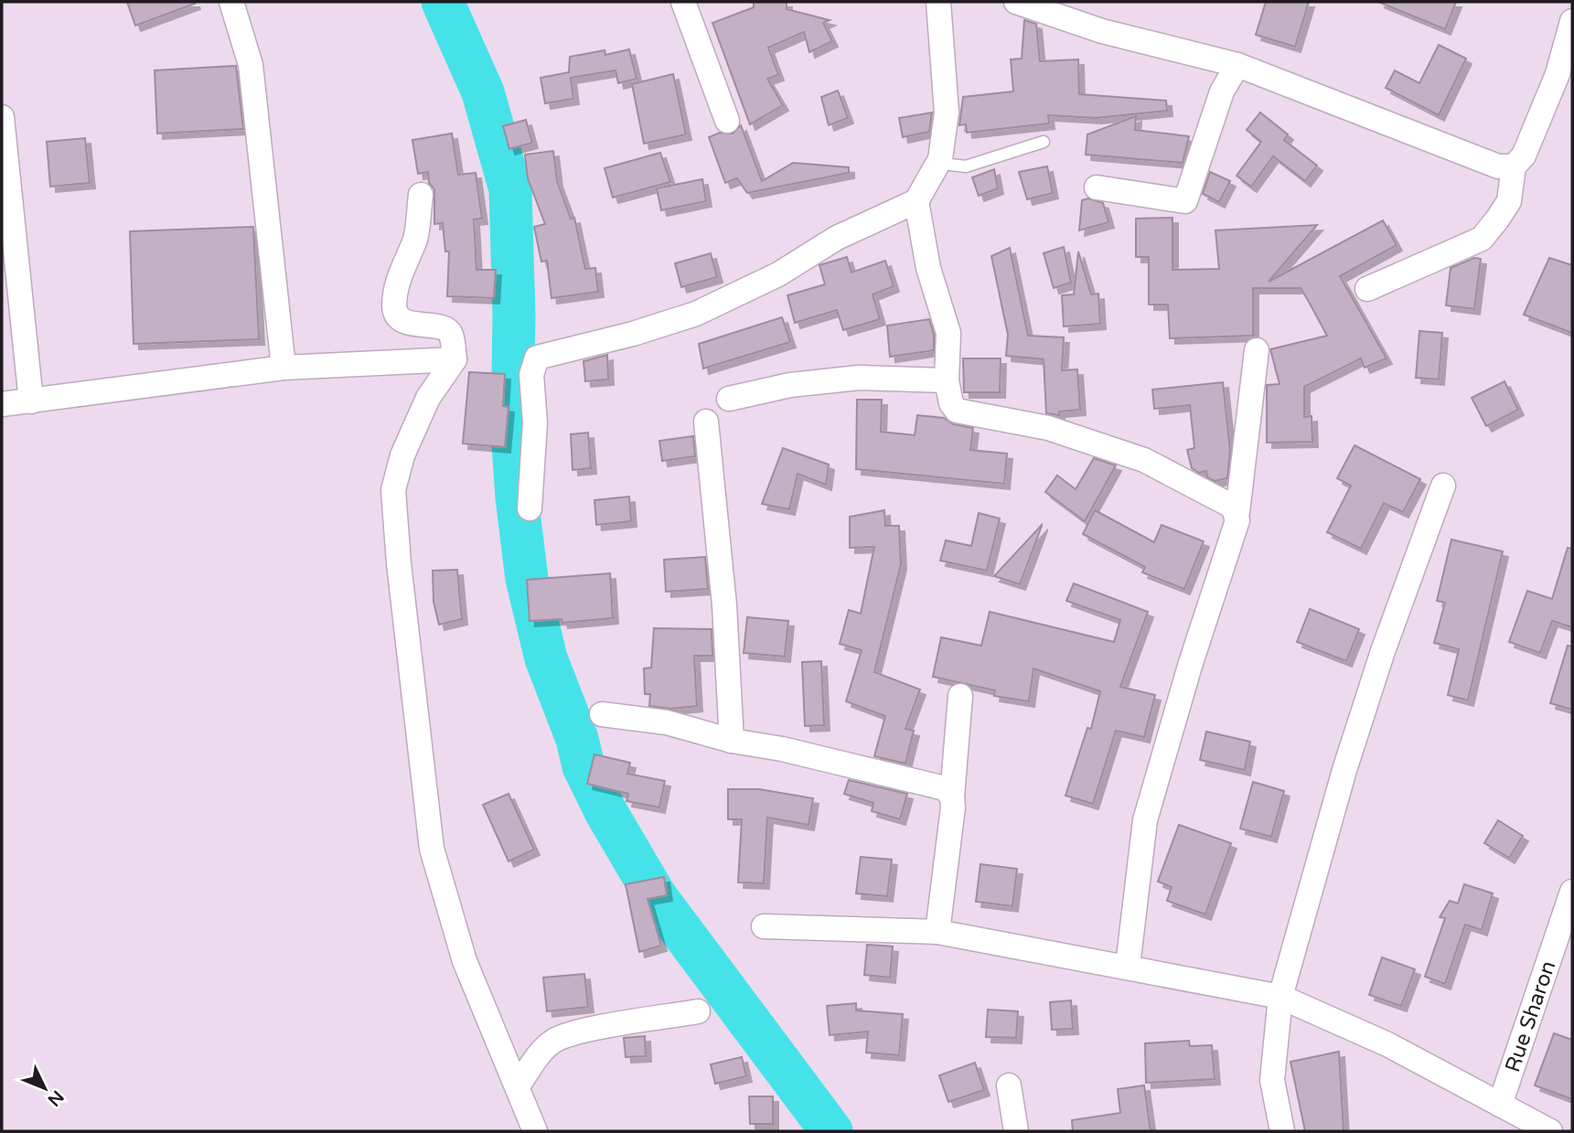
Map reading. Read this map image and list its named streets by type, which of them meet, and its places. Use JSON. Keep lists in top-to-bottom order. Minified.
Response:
{"streets":{"street":["Rue Sharon"]},"north":"bottom right"}
